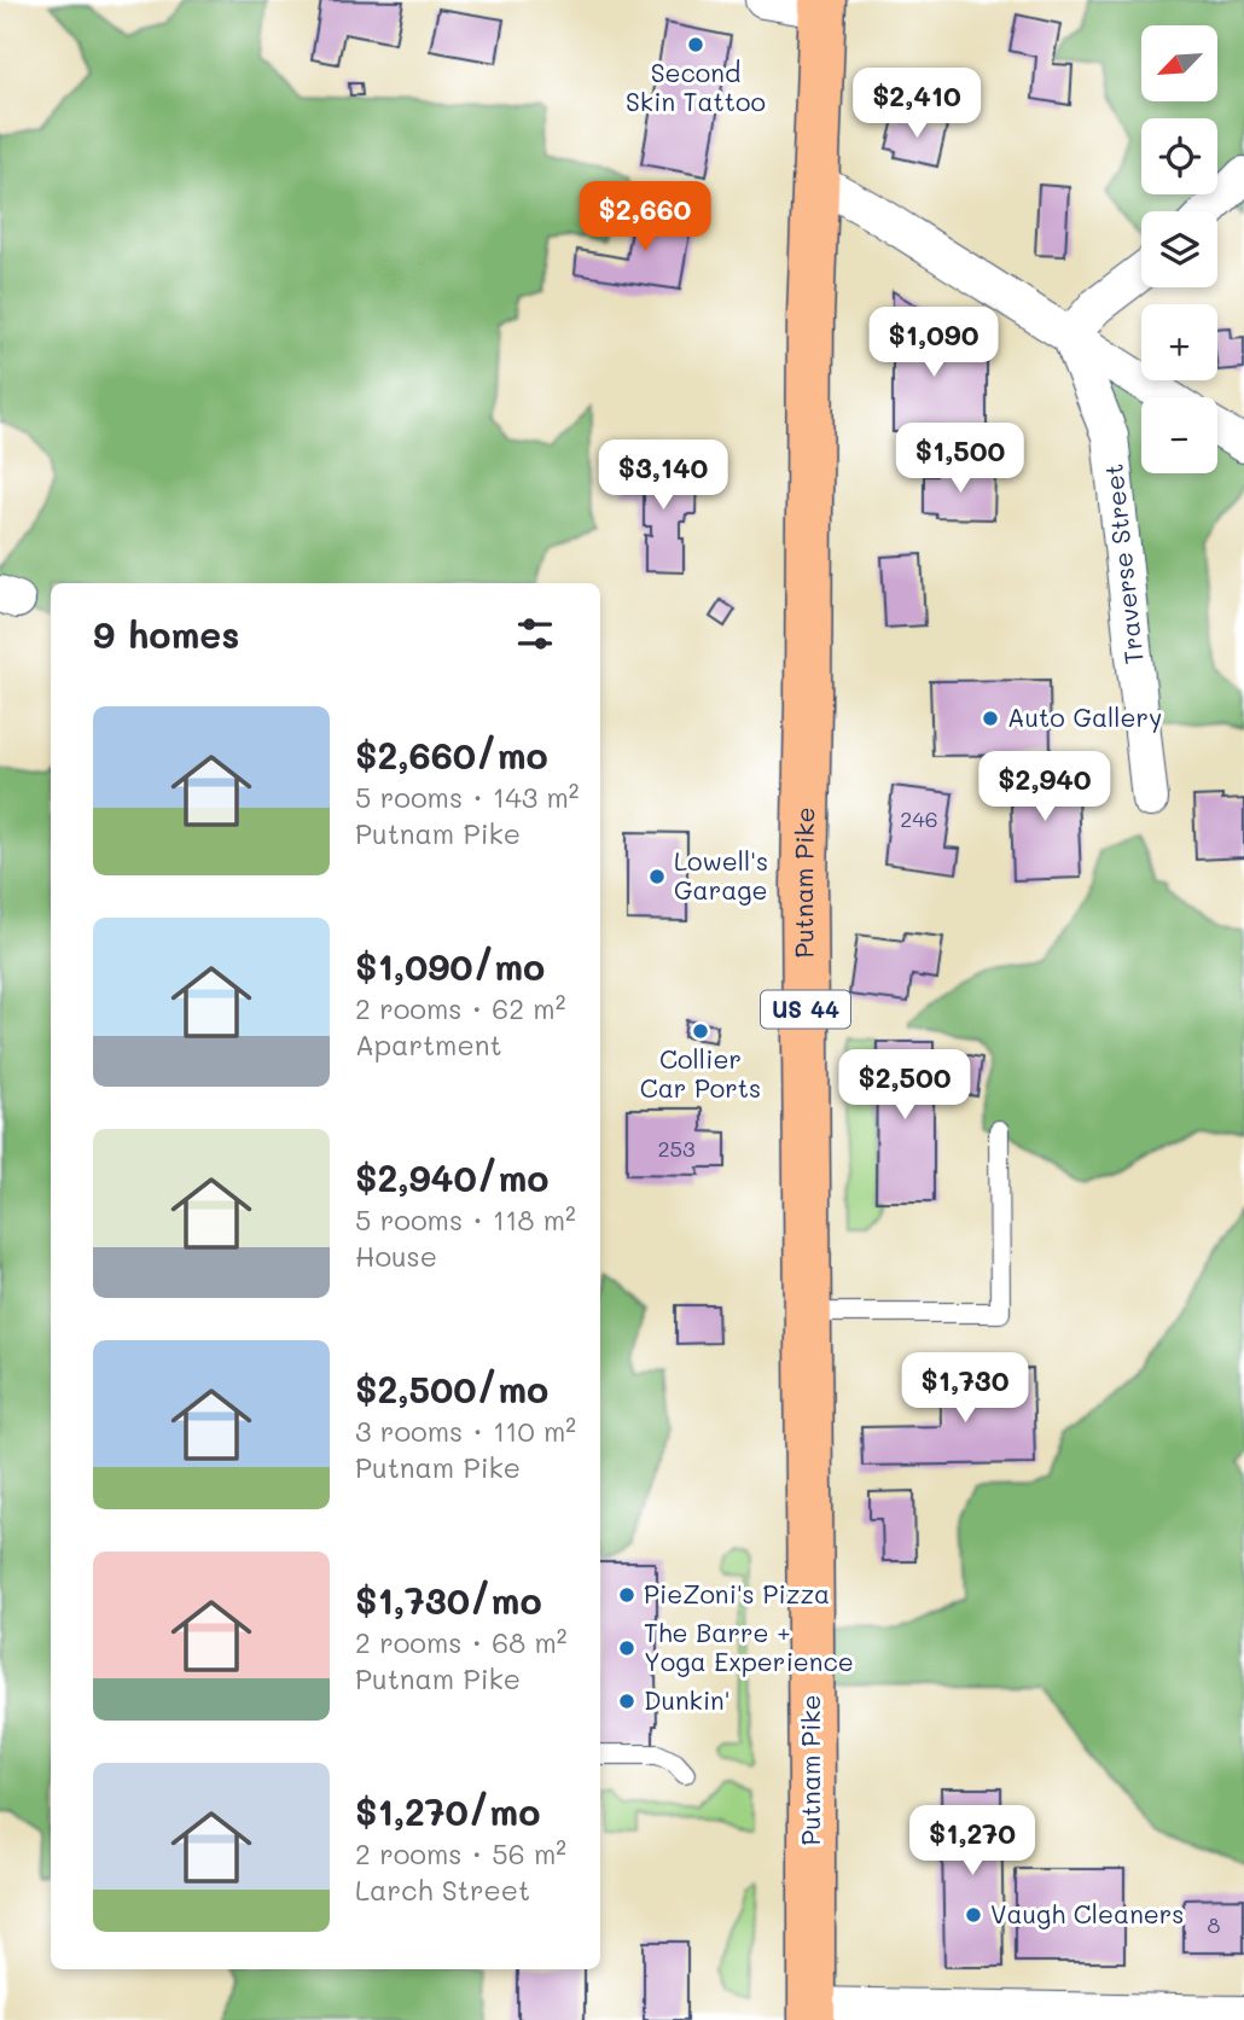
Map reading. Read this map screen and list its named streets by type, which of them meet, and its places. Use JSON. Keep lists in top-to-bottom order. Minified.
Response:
{"streets":{"main road":["Putnam Pike","US 44"],"street":["Traverse Street"]},"places":["Second Skin Tattoo","Auto Gallery","Lowell's Garage","Collier Car Ports","PieZoni's Pizza","The Barre + Yoga Experience","Dunkin'","Vaugh Cleaners"],"house_numbers":["246","253","8"],"north":"bottom left","page":{"map_buttons":["+","−"],"price":["$2,410","$2,660","$1,090","$1,500","$3,140","$2,940","$2,500","$1,730","$1,270"],"heading":"9 homes","list":[{"name":"$2,660/mo","note":"5 rooms · 143 m² · Putnam Pike"},{"name":"$1,090/mo","note":"2 rooms · 62 m² · Apartment"},{"name":"$2,940/mo","note":"5 rooms · 118 m² · House"},{"name":"$2,500/mo","note":"3 rooms · 110 m² · Putnam Pike"},{"name":"$1,730/mo","note":"2 rooms · 68 m² · Putnam Pike"},{"name":"$1,270/mo","note":"2 rooms · 56 m² · Larch Street"}]}}
